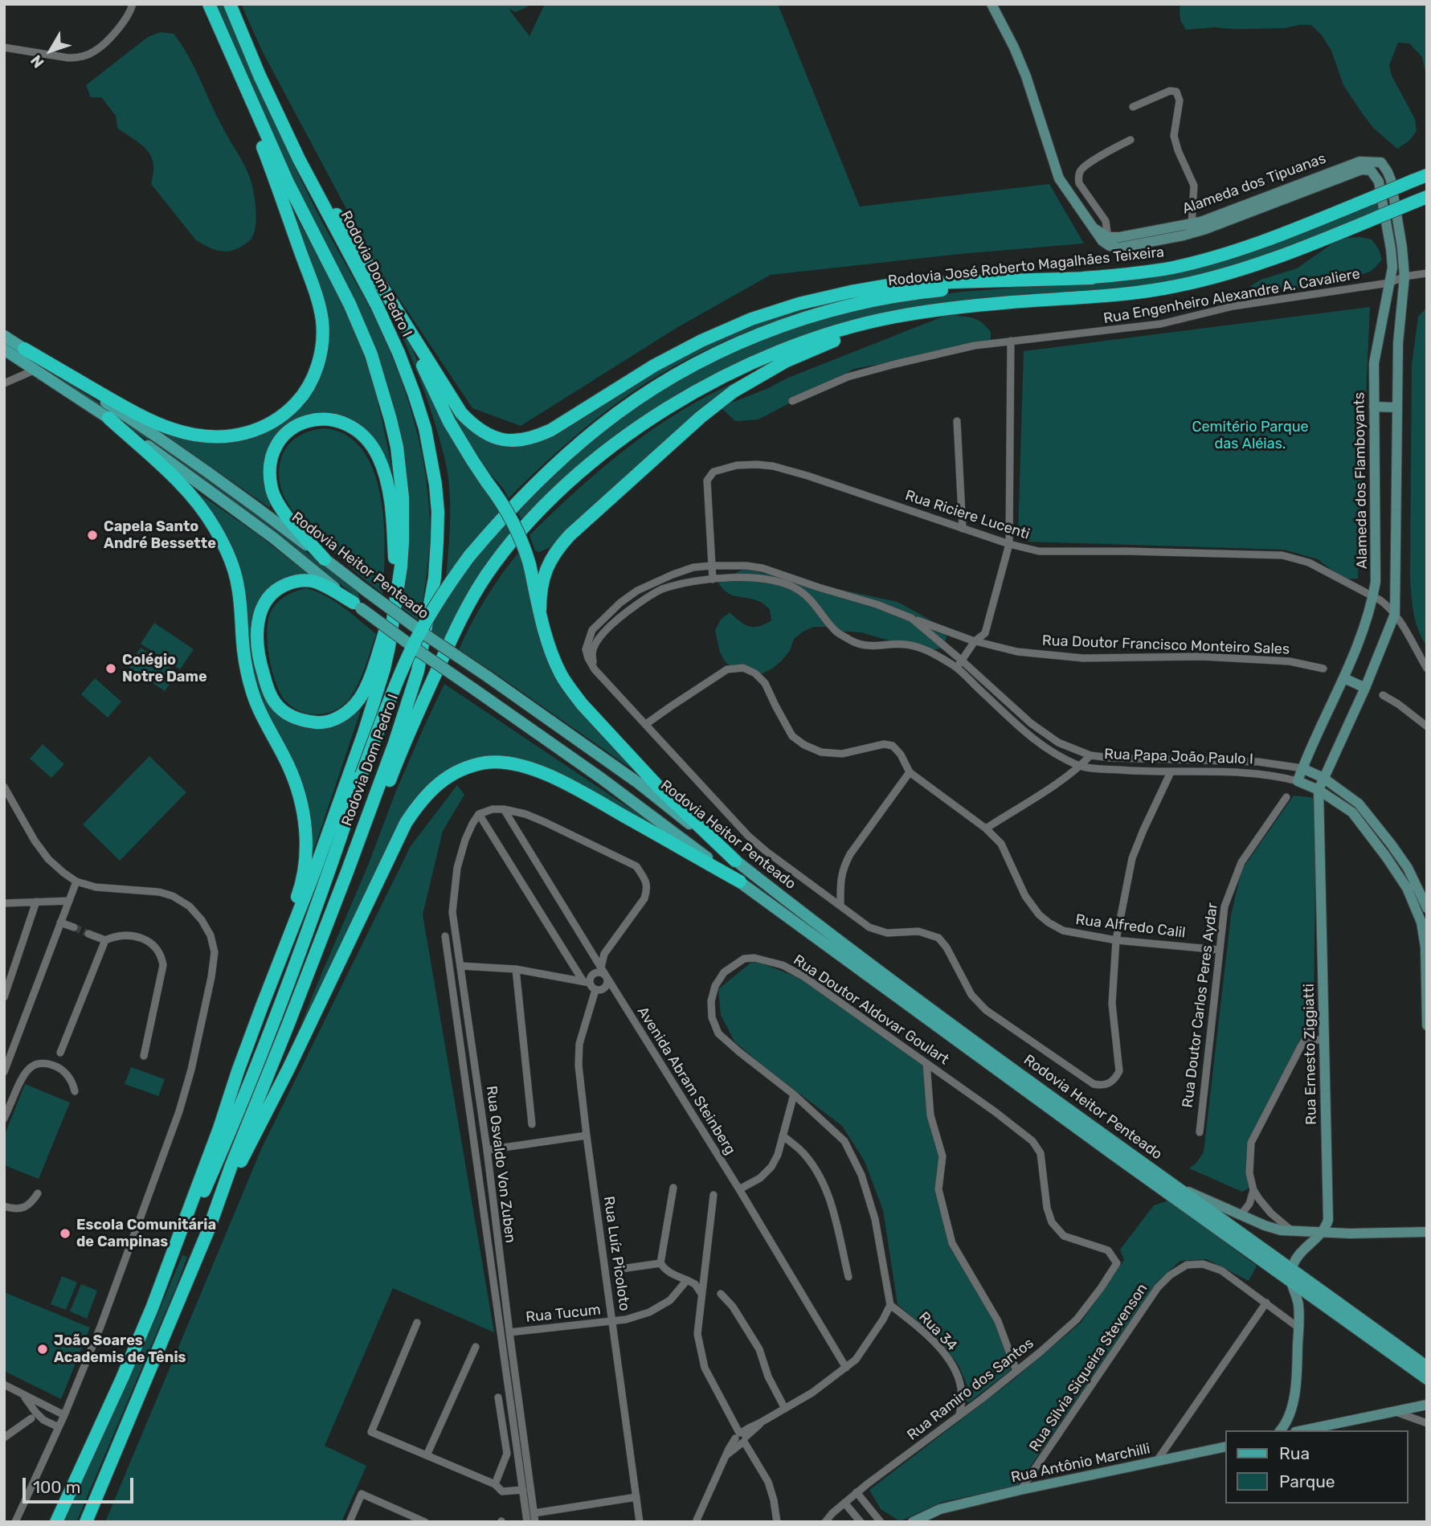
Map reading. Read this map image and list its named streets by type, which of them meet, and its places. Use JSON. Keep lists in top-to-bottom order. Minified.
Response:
{"streets":{"highway":["Rodovia José Roberto Magalhães Teixeira","Rodovia Dom Pedro I"],"main road":["Rodovia Heitor Penteado"],"street":["Alameda dos Tipuanas","Rua Engenheiro Alexandre A. Cavaliere","Alameda dos Flamboyants","Rua Riciere Lucenti","Rua Doutor Francisco Monteiro Sales","Rua Papa João Paulo I","Rua Alfredo Calil","Rua Doutor Carlos Peres Aydar","Rua Doutor Aldovar Goulart","Rua Ernesto Ziggiatti","Avenida Abram Steinberg","Rua Osvaldo Von Zuben","Rua Luíz Picoloto","Rua Tucum","Rua 34","Rua Silvia Siqueira Stevenson","Rua Ramiro dos Santos","Rua Antônio Marchilli"]},"crossings":[["Alameda dos Tipuanas","Alameda dos Flamboyants"],["Rodovia José Roberto Magalhães Teixeira","Rodovia Dom Pedro I"],["Rua Engenheiro Alexandre A. Cavaliere","Alameda dos Flamboyants"],["Alameda dos Flamboyants","Rua Riciere Lucenti"],["Alameda dos Flamboyants","Rua Papa João Paulo I"],["Rua Riciere Lucenti","Rua Papa João Paulo I"],["Rua Doutor Francisco Monteiro Sales","Rua Papa João Paulo I"],["Rua Papa João Paulo I","Rua Ernesto Ziggiatti"],["Rua Alfredo Calil","Rua Doutor Carlos Peres Aydar"],["Rua Doutor Aldovar Goulart","Rua 34"],["Rua Doutor Aldovar Goulart","Rua Ramiro dos Santos"],["Avenida Abram Steinberg","Rua Luíz Picoloto"],["Rua Osvaldo Von Zuben","Rua Tucum"],["Rua Luíz Picoloto","Rua Tucum"],["Rua 34","Rua Ramiro dos Santos"],["Rua Silvia Siqueira Stevenson","Rua Antônio Marchilli"]],"parks":["Cemitério Parque das Aléias."],"places":["Capela Santo André Bessette","Colégio Notre Dame","Escola Comunitária de Campinas","João Soares Academis de Tênis"],"legend":["Rua","Parque"],"scale_bar":"100 m","north":"bottom left"}
